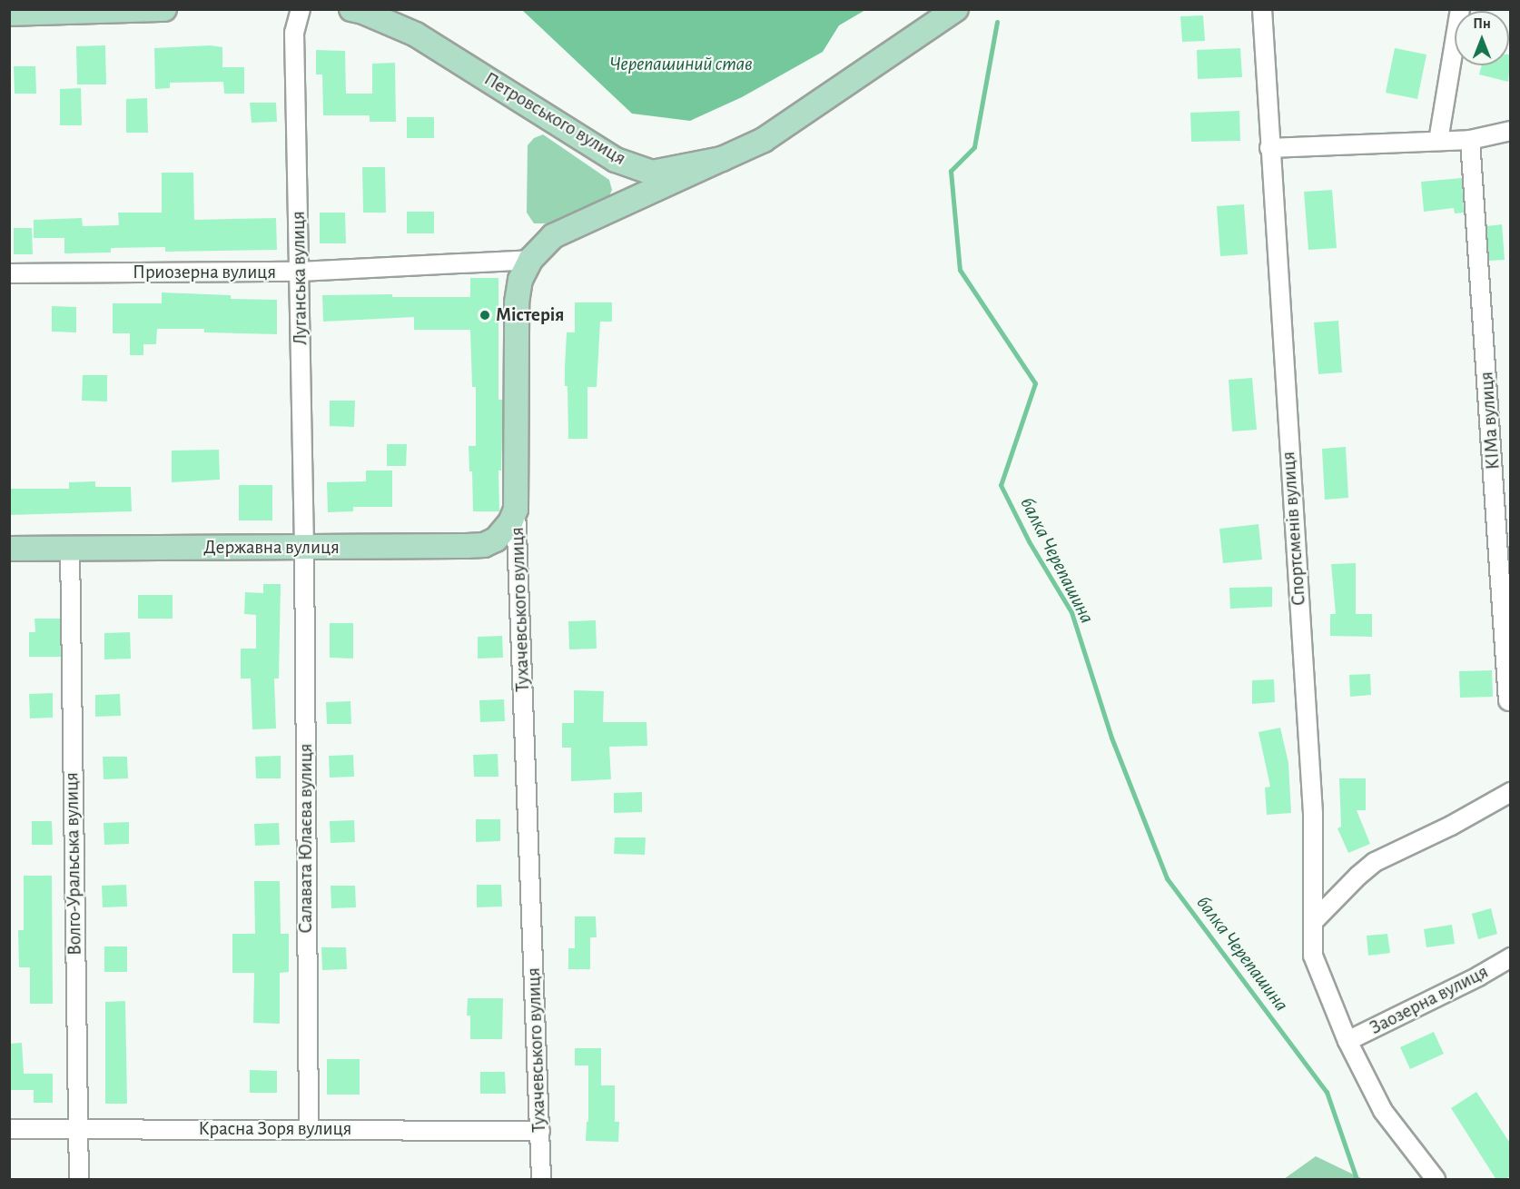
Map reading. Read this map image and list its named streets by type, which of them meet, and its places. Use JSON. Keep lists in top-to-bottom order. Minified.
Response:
{"streets":{"main road":["Петровського вулиця","Державна вулиця","Тухачевського вулиця"],"street":["Приозерна вулиця","Луганська вулиця","КІМа вулиця","Спортсменів вулиця","Салавата Юлаєва вулиця","Волго-Уральська вулиця","Заозерна вулиця","Красна Зоря вулиця"]},"crossings":[["Петровського вулиця","Тухачевського вулиця"],["Приозерна вулиця","Луганська вулиця"],["Приозерна вулиця","Тухачевського вулиця"],["Луганська вулиця","Державна вулиця"],["Луганська вулиця","Салавата Юлаєва вулиця"],["Спортсменів вулиця","Заозерна вулиця"],["Державна вулиця","Тухачевського вулиця"],["Державна вулиця","Салавата Юлаєва вулиця"],["Державна вулиця","Волго-Уральська вулиця"],["Тухачевського вулиця","Красна Зоря вулиця"],["Салавата Юлаєва вулиця","Красна Зоря вулиця"],["Волго-Уральська вулиця","Красна Зоря вулиця"]],"water":["Черепашиний став","балка Черепашина"],"places":["Містерія"],"north":"top"}
